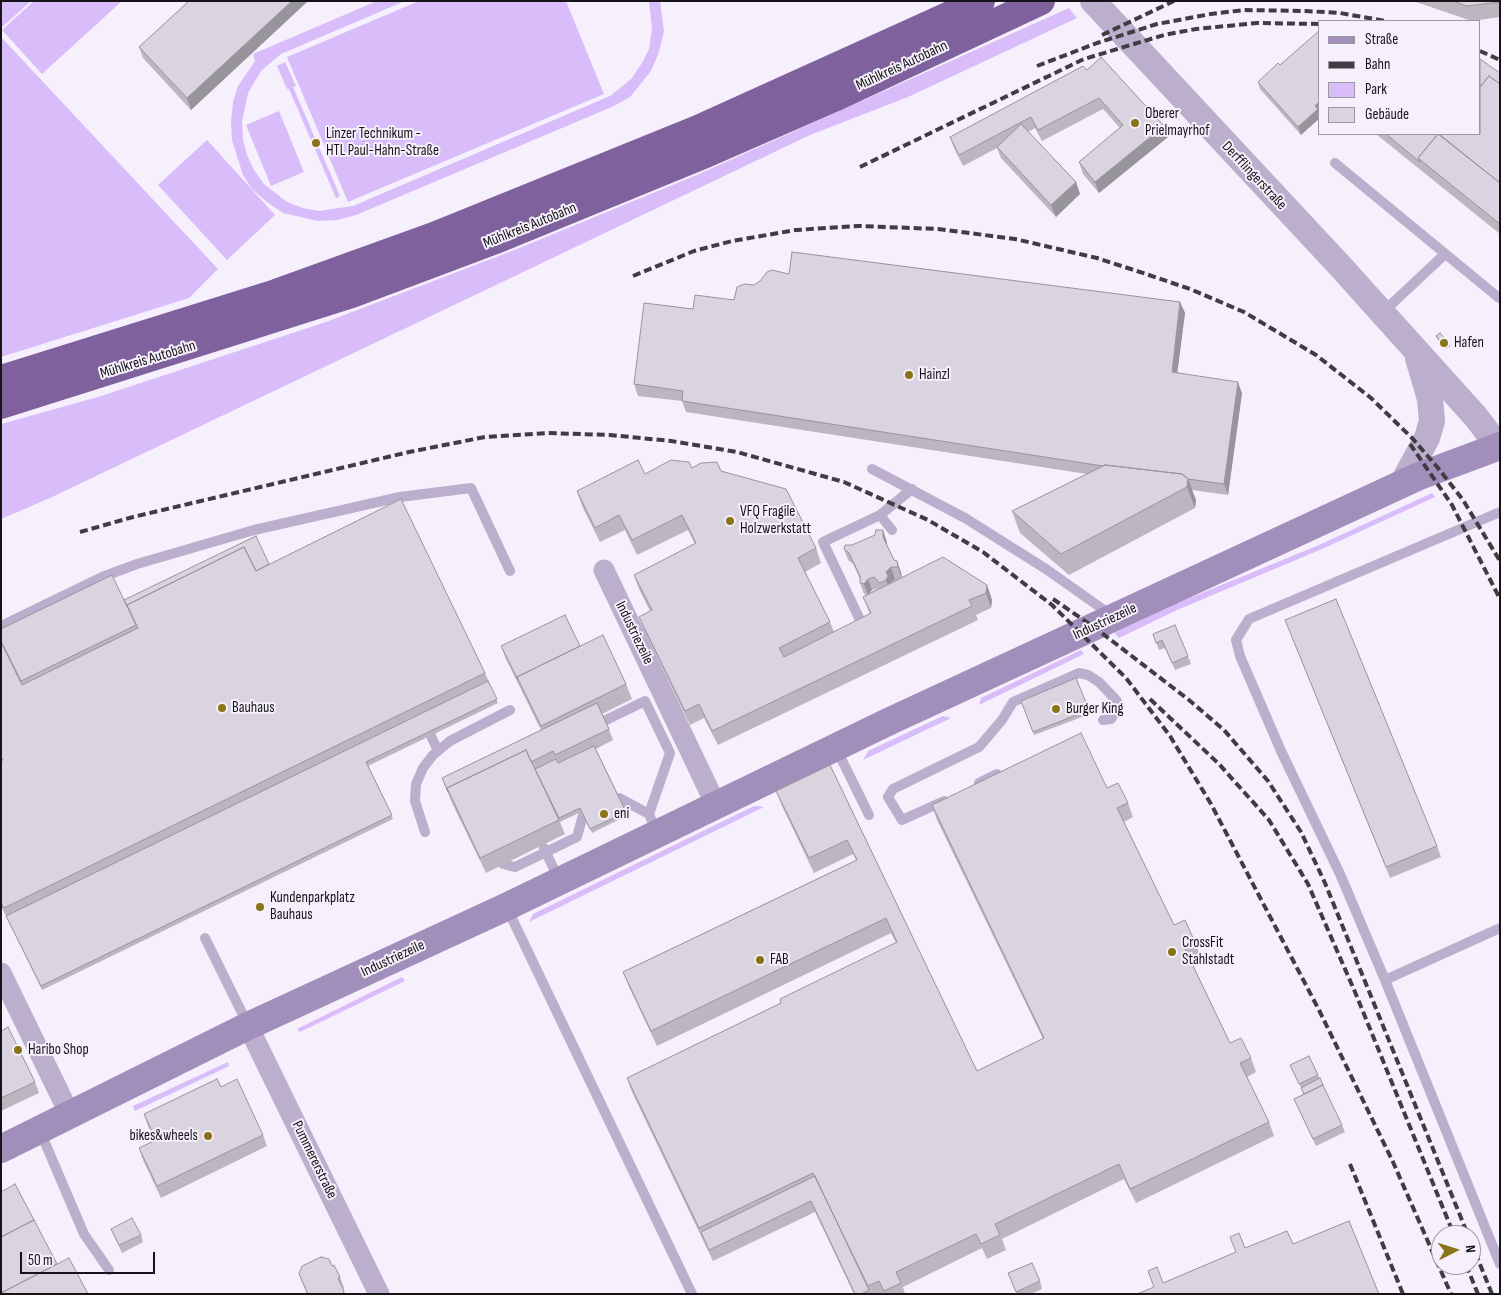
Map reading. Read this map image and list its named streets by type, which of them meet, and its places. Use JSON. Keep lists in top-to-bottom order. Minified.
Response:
{"streets":{"highway":["Mühlkreis Autobahn"],"main road":["Industriezeile"],"street":["Derfflingerstraße","Pummererstraße"]},"crossings":[["Derfflingerstraße","Industriezeile"],["Industriezeile","Pummererstraße"]],"places":["Oberer Prielmayrhof","Linzer Technikum - HTL Paul-Hahn-Straße","Hafen","Hainzl","VFQ Fragile Holzwerkstatt","Bauhaus","Burger King","eni","Kundenparkplatz Bauhaus","CrossFit Stahlstadt","FAB","Haribo Shop","bikes&wheels"],"legend":["Straße","Bahn","Park","Gebäude"],"scale_bar":"50 m","north":"right"}
